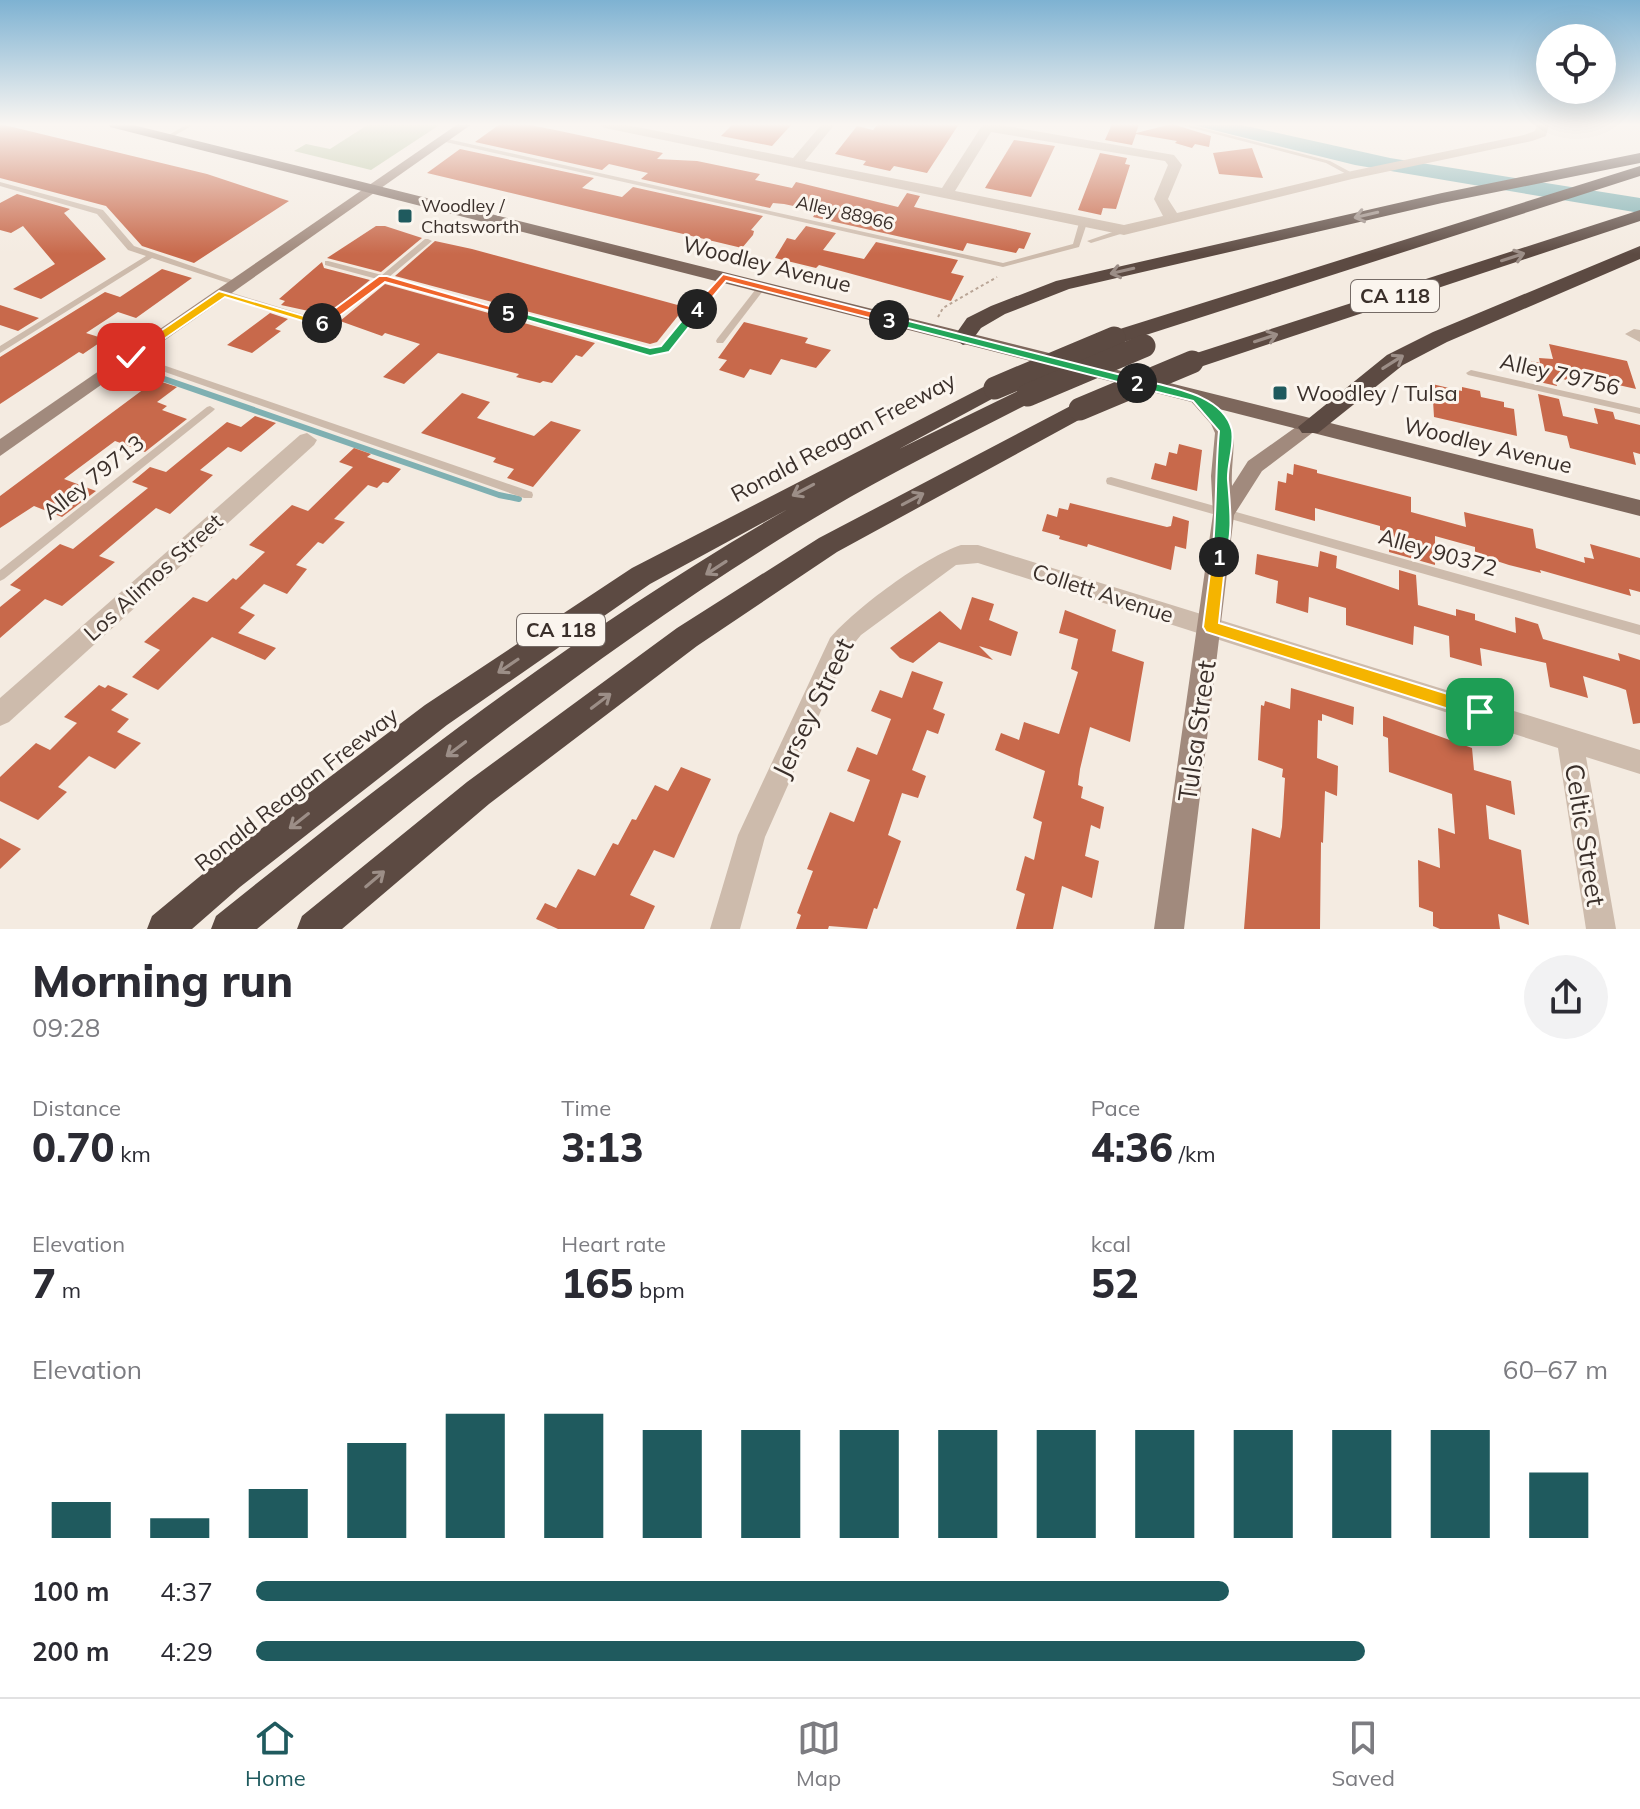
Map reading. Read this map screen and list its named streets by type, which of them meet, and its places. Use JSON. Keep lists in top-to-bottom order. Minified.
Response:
{"streets":{"highway":["CA 118","Ronald Reagan Freeway"],"main road":["Woodley Avenue"],"street":["Los Alimos Street","Collett Avenue","Jersey Street","Tulsa Street","Celtic Street"],"lane":["Alley 88966","Alley 79756","Alley 79713","Alley 90372"]},"crossings":[["Woodley Avenue","Tulsa Street"],["Alley 90372","Tulsa Street"],["Collett Avenue","Jersey Street"],["Collett Avenue","Tulsa Street"],["Collett Avenue","Celtic Street"]],"places":{"transit":["Woodley / Chatsworth","Woodley / Tulsa"]},"page":{"pins":["4","5","3","6","2","1"],"heading":["Morning run","09:28"],"stats":[["Distance","0.70 km"],["Time","3:13"],["Pace","4:36 /km"],["Elevation","7 m"],["Heart rate","165 bpm"],["kcal","52"]],"chart":["Elevation","60–67 m"],"list":[{"name":"100 m","note":"4:37"},{"name":"200 m","note":"4:29"}],"tabs":["Home","Map","Saved"]}}
